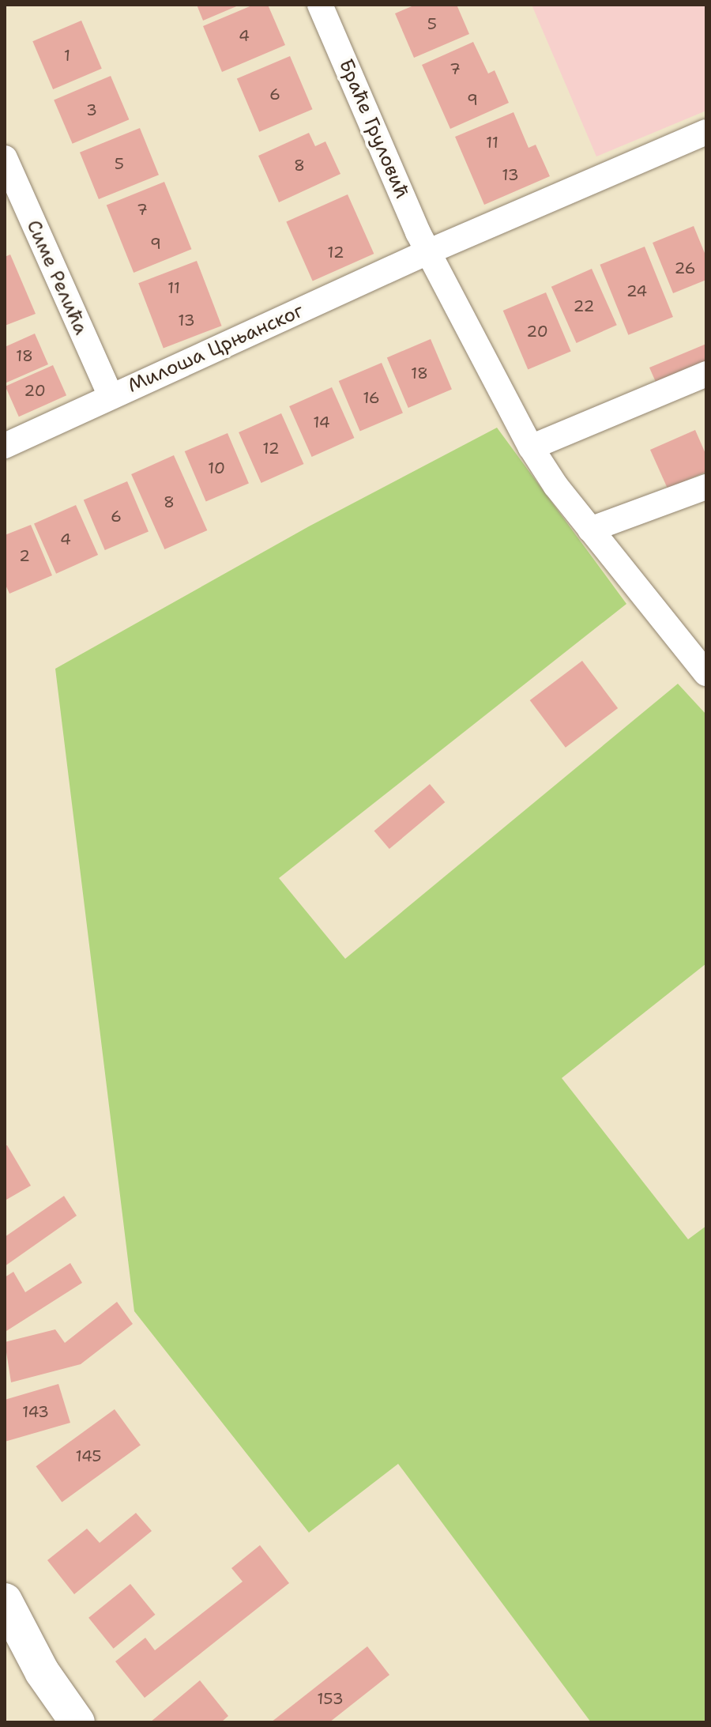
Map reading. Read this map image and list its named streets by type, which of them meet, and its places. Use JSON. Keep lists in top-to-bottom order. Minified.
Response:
{"streets":{"street":["Браће Груловић","Симе Релића","Милоша Црњанског"]},"crossings":[["Браће Груловић","Милоша Црњанског"],["Симе Релића","Милоша Црњанског"]],"house_numbers":["5","4","1","7","6","9","3","11","5","8","13","7","9","12","26","11","24","22","13","20","18","18","20","16","14","12","10","8","6","4","2","143","145","153"]}
